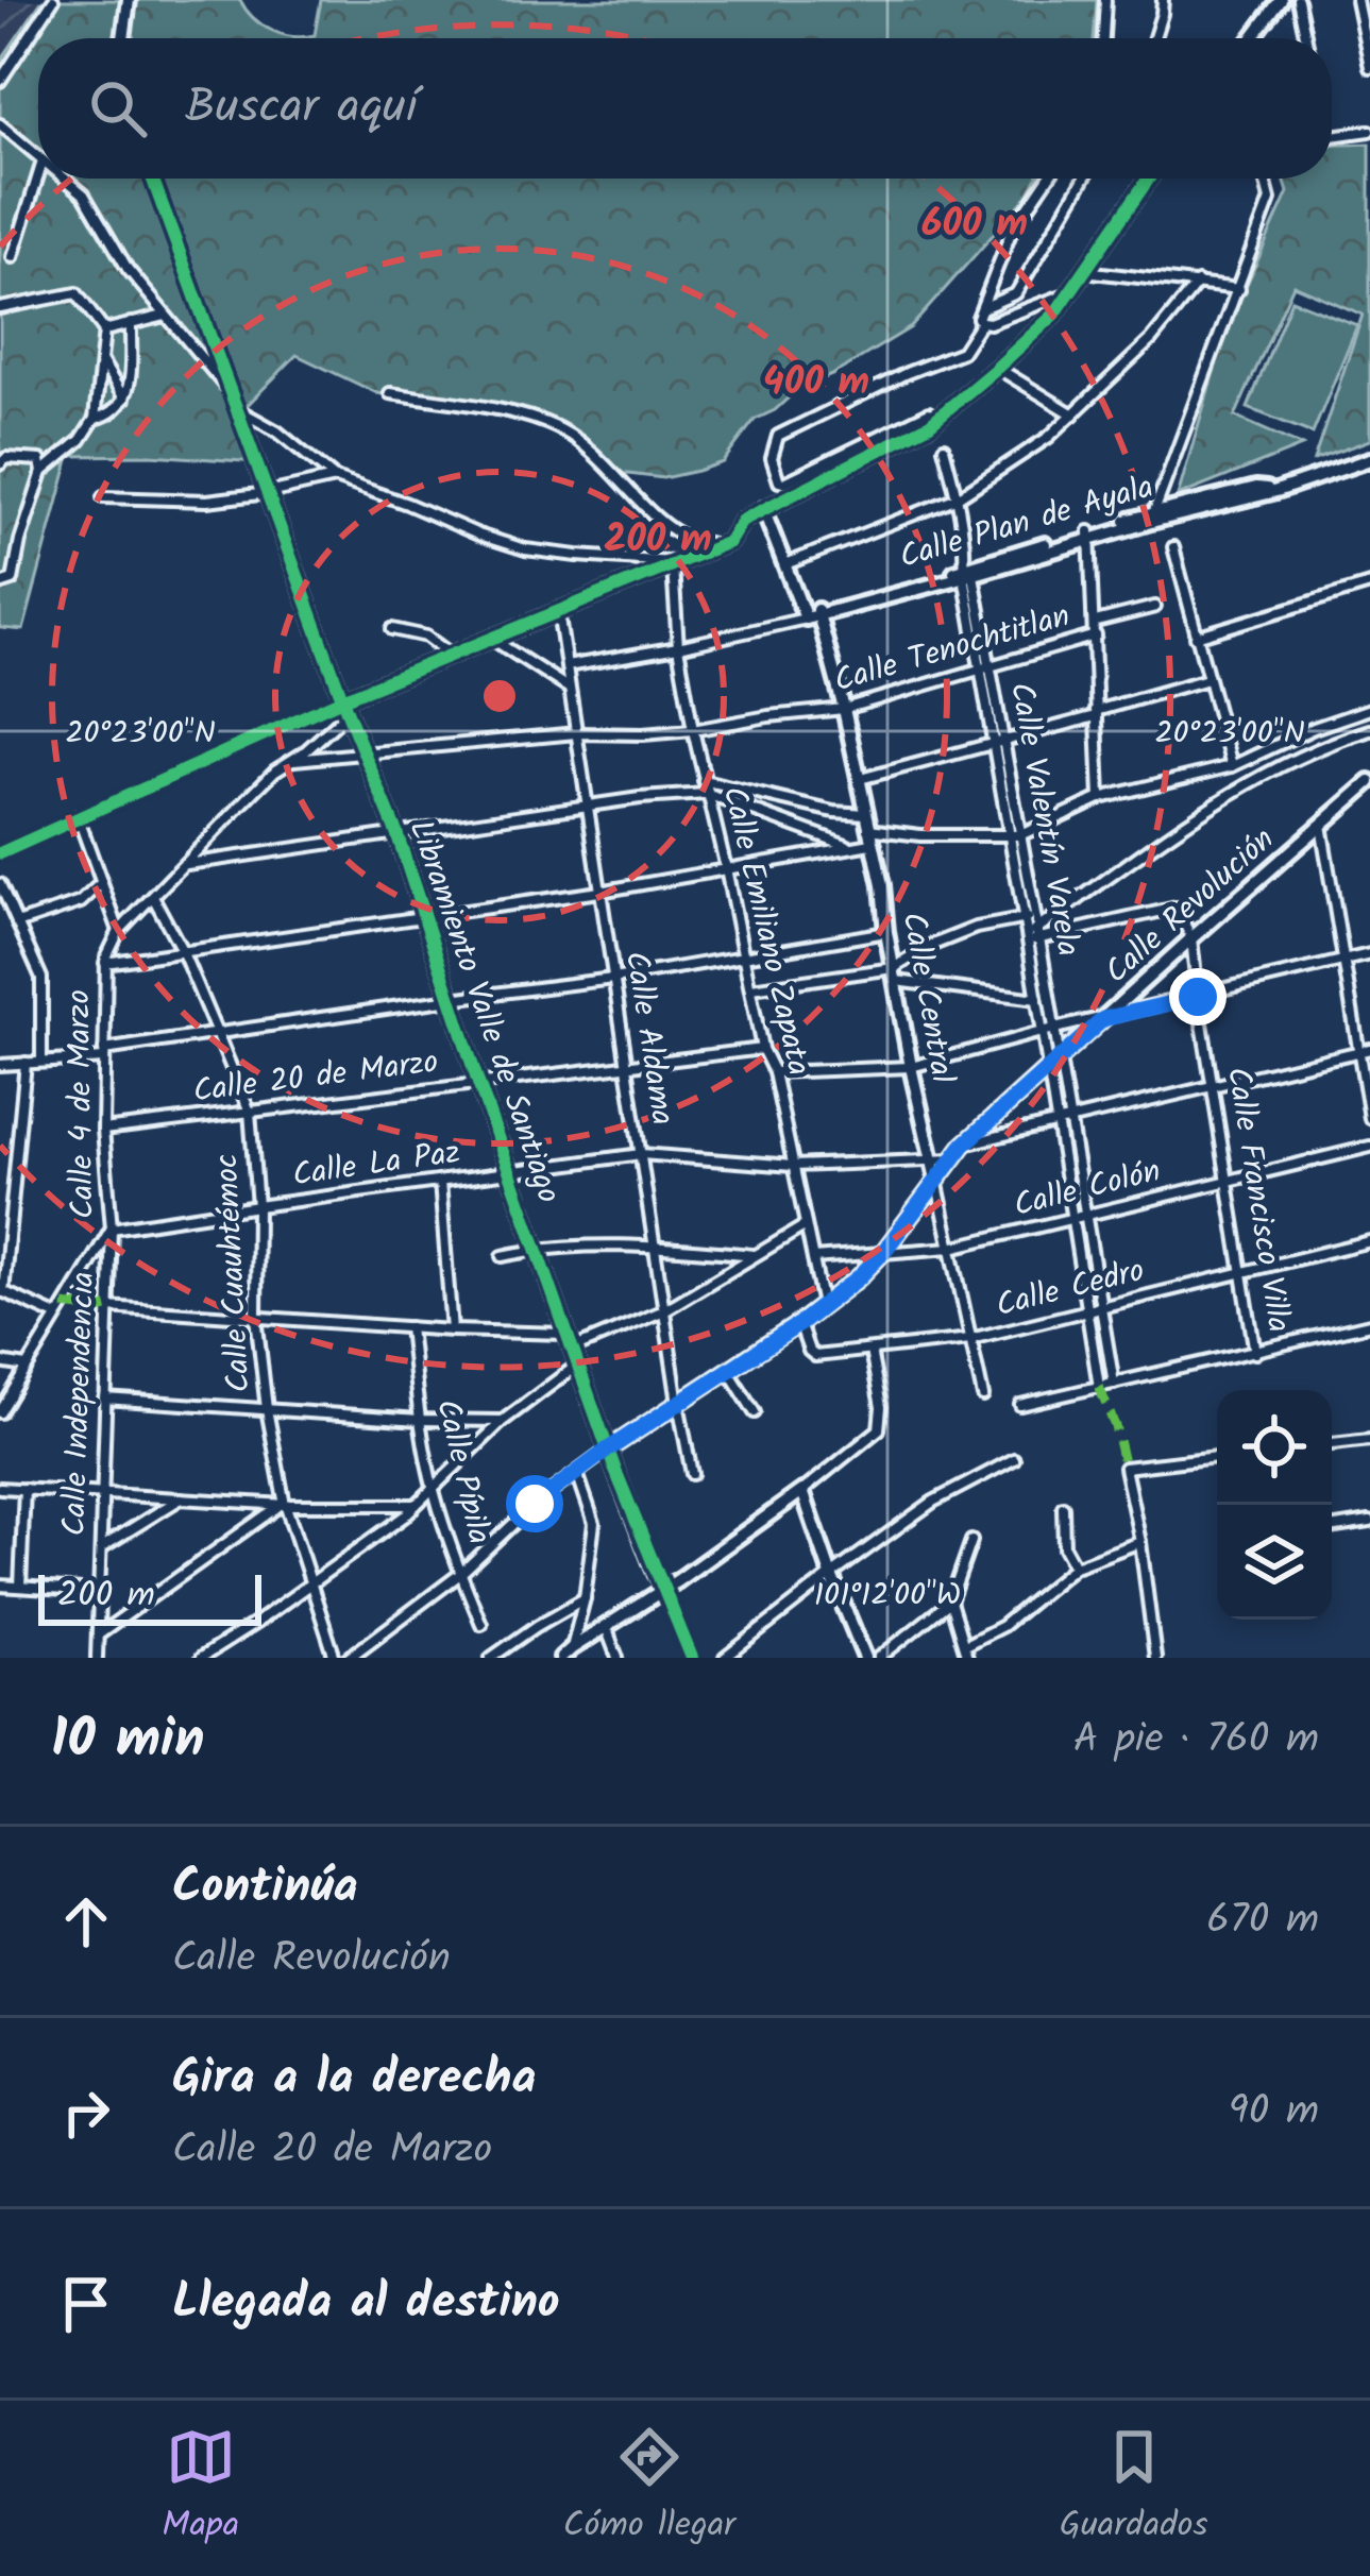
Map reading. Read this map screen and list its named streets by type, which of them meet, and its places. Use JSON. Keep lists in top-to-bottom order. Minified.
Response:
{"streets":{"street":["Calle Plan de Ayala","Calle Tenochtitlan","Calle Valentín Varela","Calle Revolución","Calle Emiliano Zapata","Calle Central","Libramiento Valle de Santiago","Calle Aldama","Calle 20 de Marzo","Calle 4 de Marzo","Calle La Paz","Calle Colón","Calle Francisco Villa","Calle Cuauhtémoc","Calle Cedro","Calle Independencia","Calle Pípila"]},"crossings":[["Calle Plan de Ayala","Calle Valentín Varela"],["Calle Plan de Ayala","Calle Emiliano Zapata"],["Calle Plan de Ayala","Calle Central"],["Calle Plan de Ayala","Calle Aldama"],["Calle Tenochtitlan","Calle Valentín Varela"],["Calle Tenochtitlan","Calle Emiliano Zapata"],["Calle Tenochtitlan","Calle Central"],["Calle Tenochtitlan","Libramiento Valle de Santiago"],["Calle Tenochtitlan","Calle Aldama"],["Calle Tenochtitlan","Calle 4 de Marzo"],["Calle Valentín Varela","Calle Revolución"],["Calle Valentín Varela","Calle Colón"],["Calle Valentín Varela","Calle Francisco Villa"],["Calle Valentín Varela","Calle Cedro"],["Calle Revolución","Calle Emiliano Zapata"],["Calle Revolución","Calle Central"],["Calle Revolución","Libramiento Valle de Santiago"],["Calle Revolución","Calle Aldama"],["Calle Revolución","Calle La Paz"],["Calle Revolución","Calle Colón"],["Calle Revolución","Calle Francisco Villa"],["Calle Revolución","Calle Cedro"],["Calle Revolución","Calle Pípila"],["Calle Emiliano Zapata","Calle 20 de Marzo"],["Calle Emiliano Zapata","Calle La Paz"],["Calle Emiliano Zapata","Calle Colón"],["Calle Central","Calle La Paz"],["Calle Central","Calle Colón"],["Calle Central","Calle Cedro"],["Libramiento Valle de Santiago","Calle 20 de Marzo"],["Libramiento Valle de Santiago","Calle 4 de Marzo"],["Libramiento Valle de Santiago","Calle La Paz"],["Calle Aldama","Calle 20 de Marzo"],["Calle Aldama","Calle La Paz"],["Calle 20 de Marzo","Calle 4 de Marzo"],["Calle 20 de Marzo","Calle Cuauhtémoc"],["Calle 4 de Marzo","Calle La Paz"],["Calle 4 de Marzo","Calle Cuauhtémoc"],["Calle 4 de Marzo","Calle Independencia"],["Calle La Paz","Calle Cuauhtémoc"],["Calle La Paz","Calle Independencia"],["Calle Colón","Calle Francisco Villa"],["Calle Francisco Villa","Calle Cedro"]],"scale_bar":"200 m","page":{"search":"Buscar aquí","scale":"200 m","heading":["10 min","A pie · 760 m"],"list":[["Continúa","Calle Revolución","670 m"],["Gira a la derecha","Calle 20 de Marzo","90 m"],"Llegada al destino"],"nav":["Mapa","Cómo llegar","Guardados"]},"coordinates":["20°23'00\"N","101°12'00\"W"],"rings":["600 m","400 m","200 m"]}
